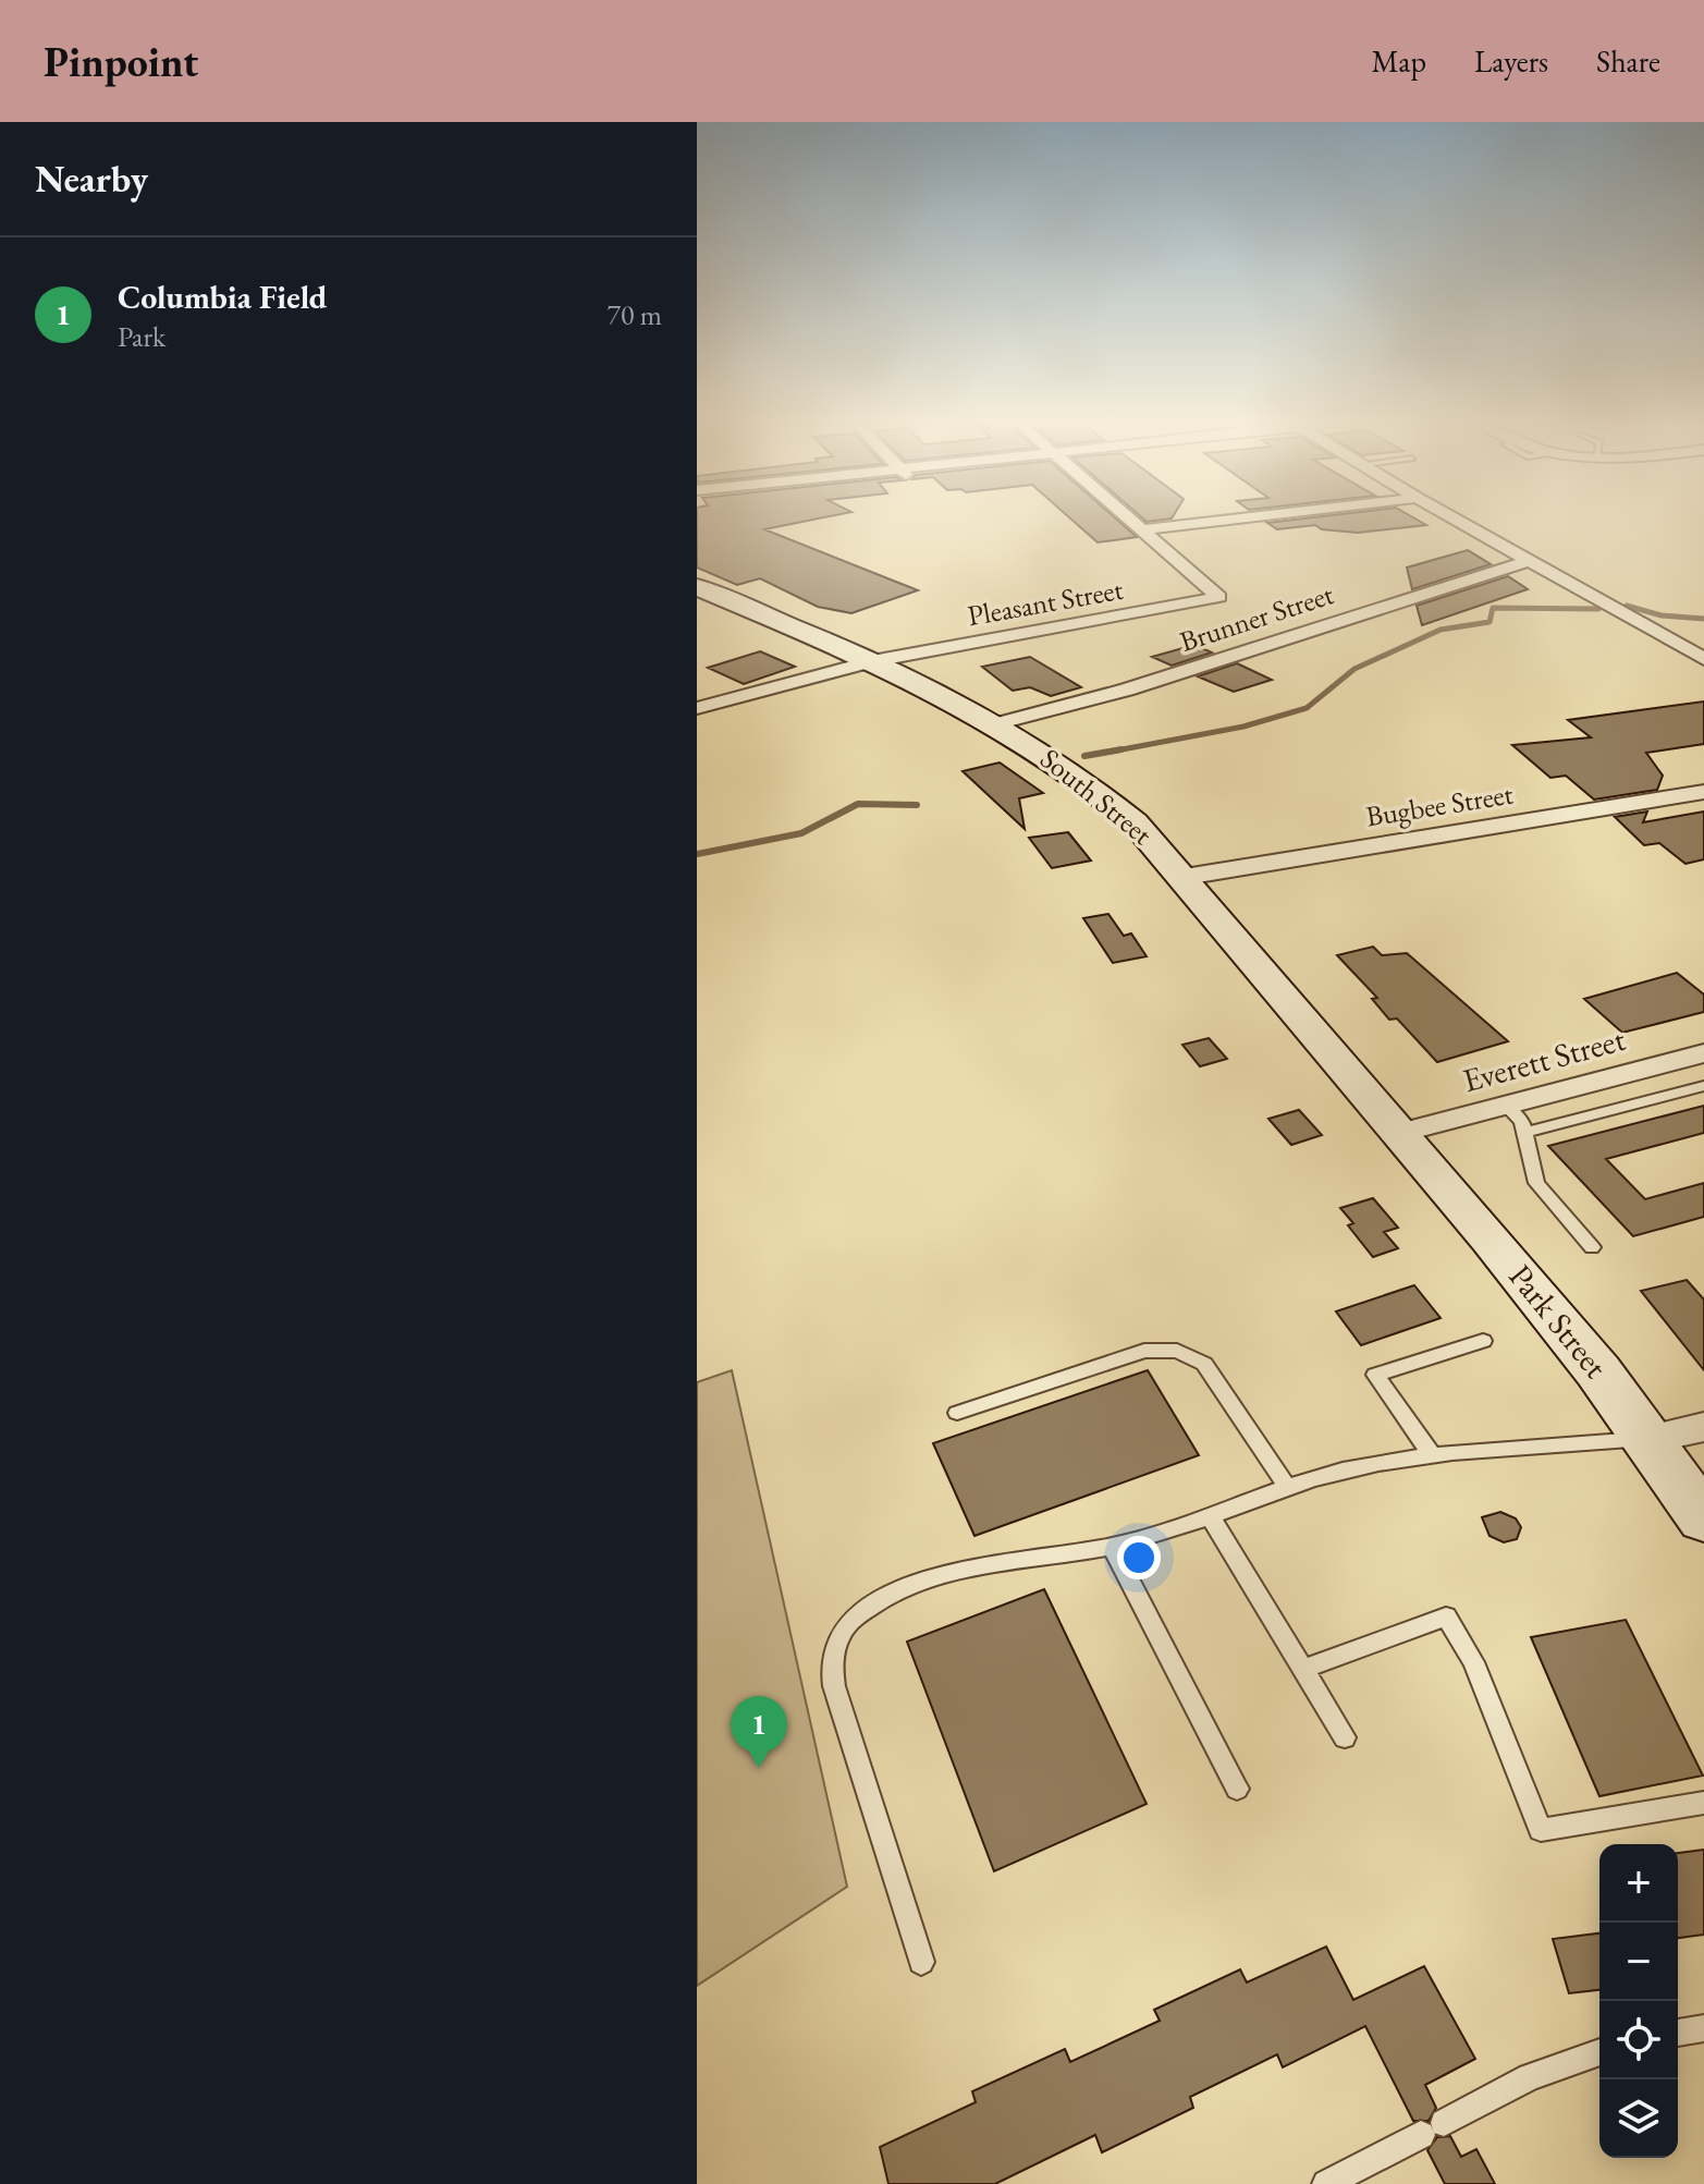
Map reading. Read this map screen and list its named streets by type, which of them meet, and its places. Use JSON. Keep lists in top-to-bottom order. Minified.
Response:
{"streets":{"main road":["South Street","Park Street"],"street":["Pleasant Street","Brunner Street","Bugbee Street","Everett Street"]},"crossings":[["Pleasant Street","South Street"],["Brunner Street","South Street"],["South Street","Bugbee Street"],["South Street","Everett Street"],["South Street","Park Street"],["Everett Street","Park Street"]],"page":{"header":"Pinpoint","nav":["Map","Layers","Share"],"heading":"Nearby","list":[{"mark":"1","name":"Columbia Field","note":"Park","value":"70 m"}],"pins":"1","map_buttons":["+","−"]}}
